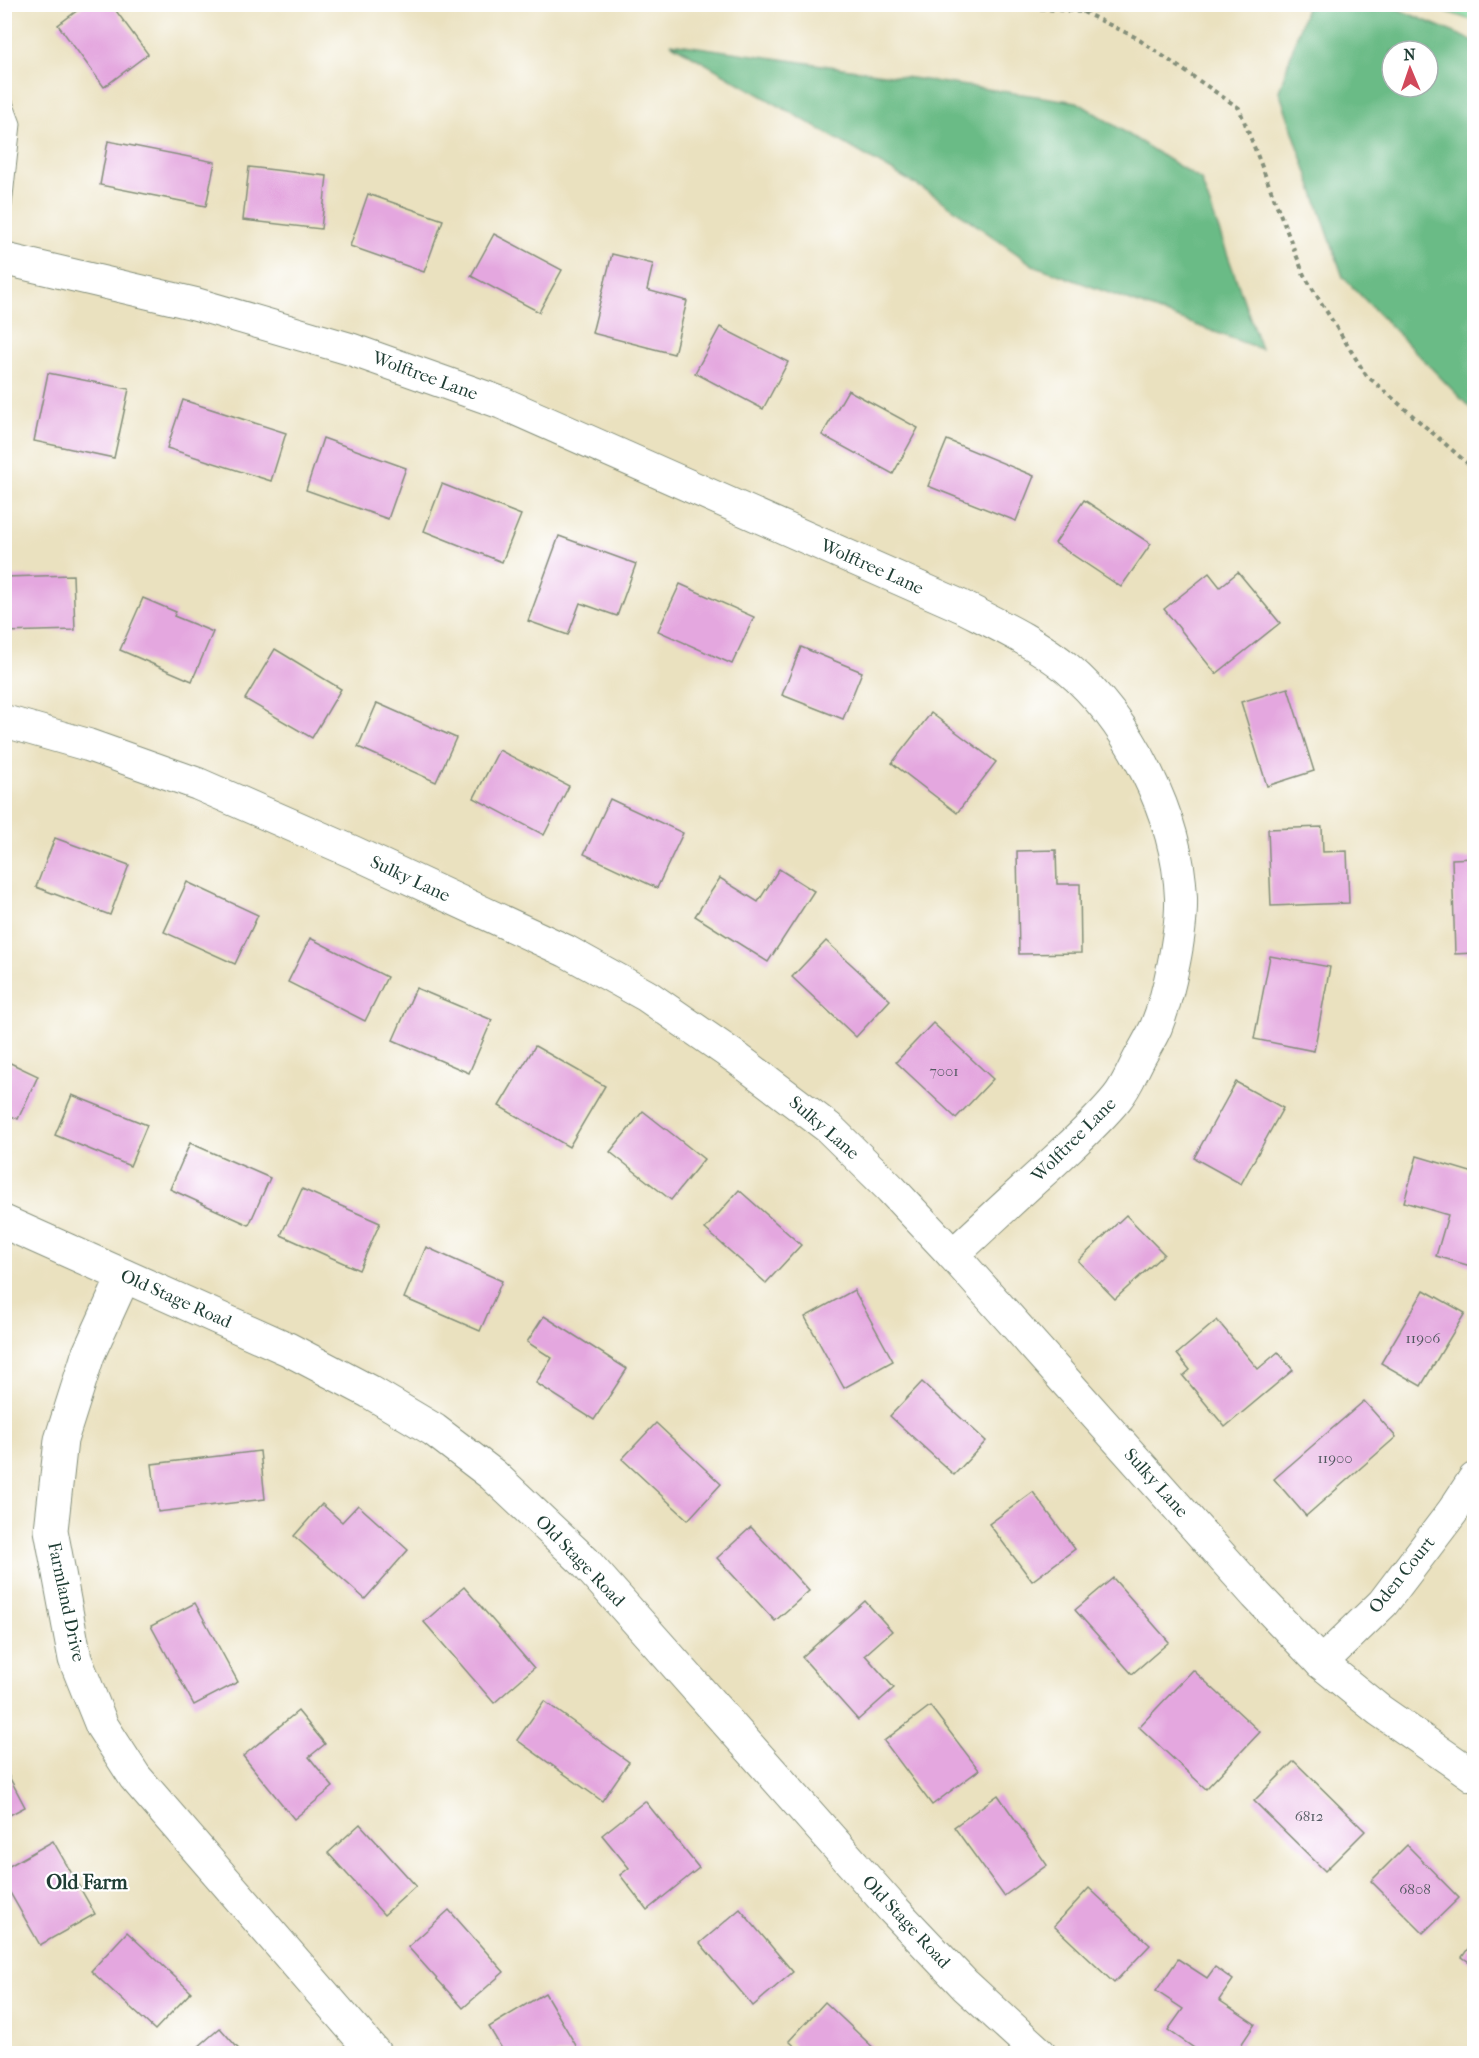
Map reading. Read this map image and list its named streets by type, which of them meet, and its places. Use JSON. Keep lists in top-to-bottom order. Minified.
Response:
{"streets":{"street":["Wolftree Lane","Sulky Lane","Old Stage Road","Oden Court","Farmland Drive"]},"crossings":[["Wolftree Lane","Sulky Lane"],["Sulky Lane","Oden Court"],["Old Stage Road","Farmland Drive"]],"districts":["Old Farm"],"house_numbers":["7001","11906","11900","6812","6808"],"north":"top"}
